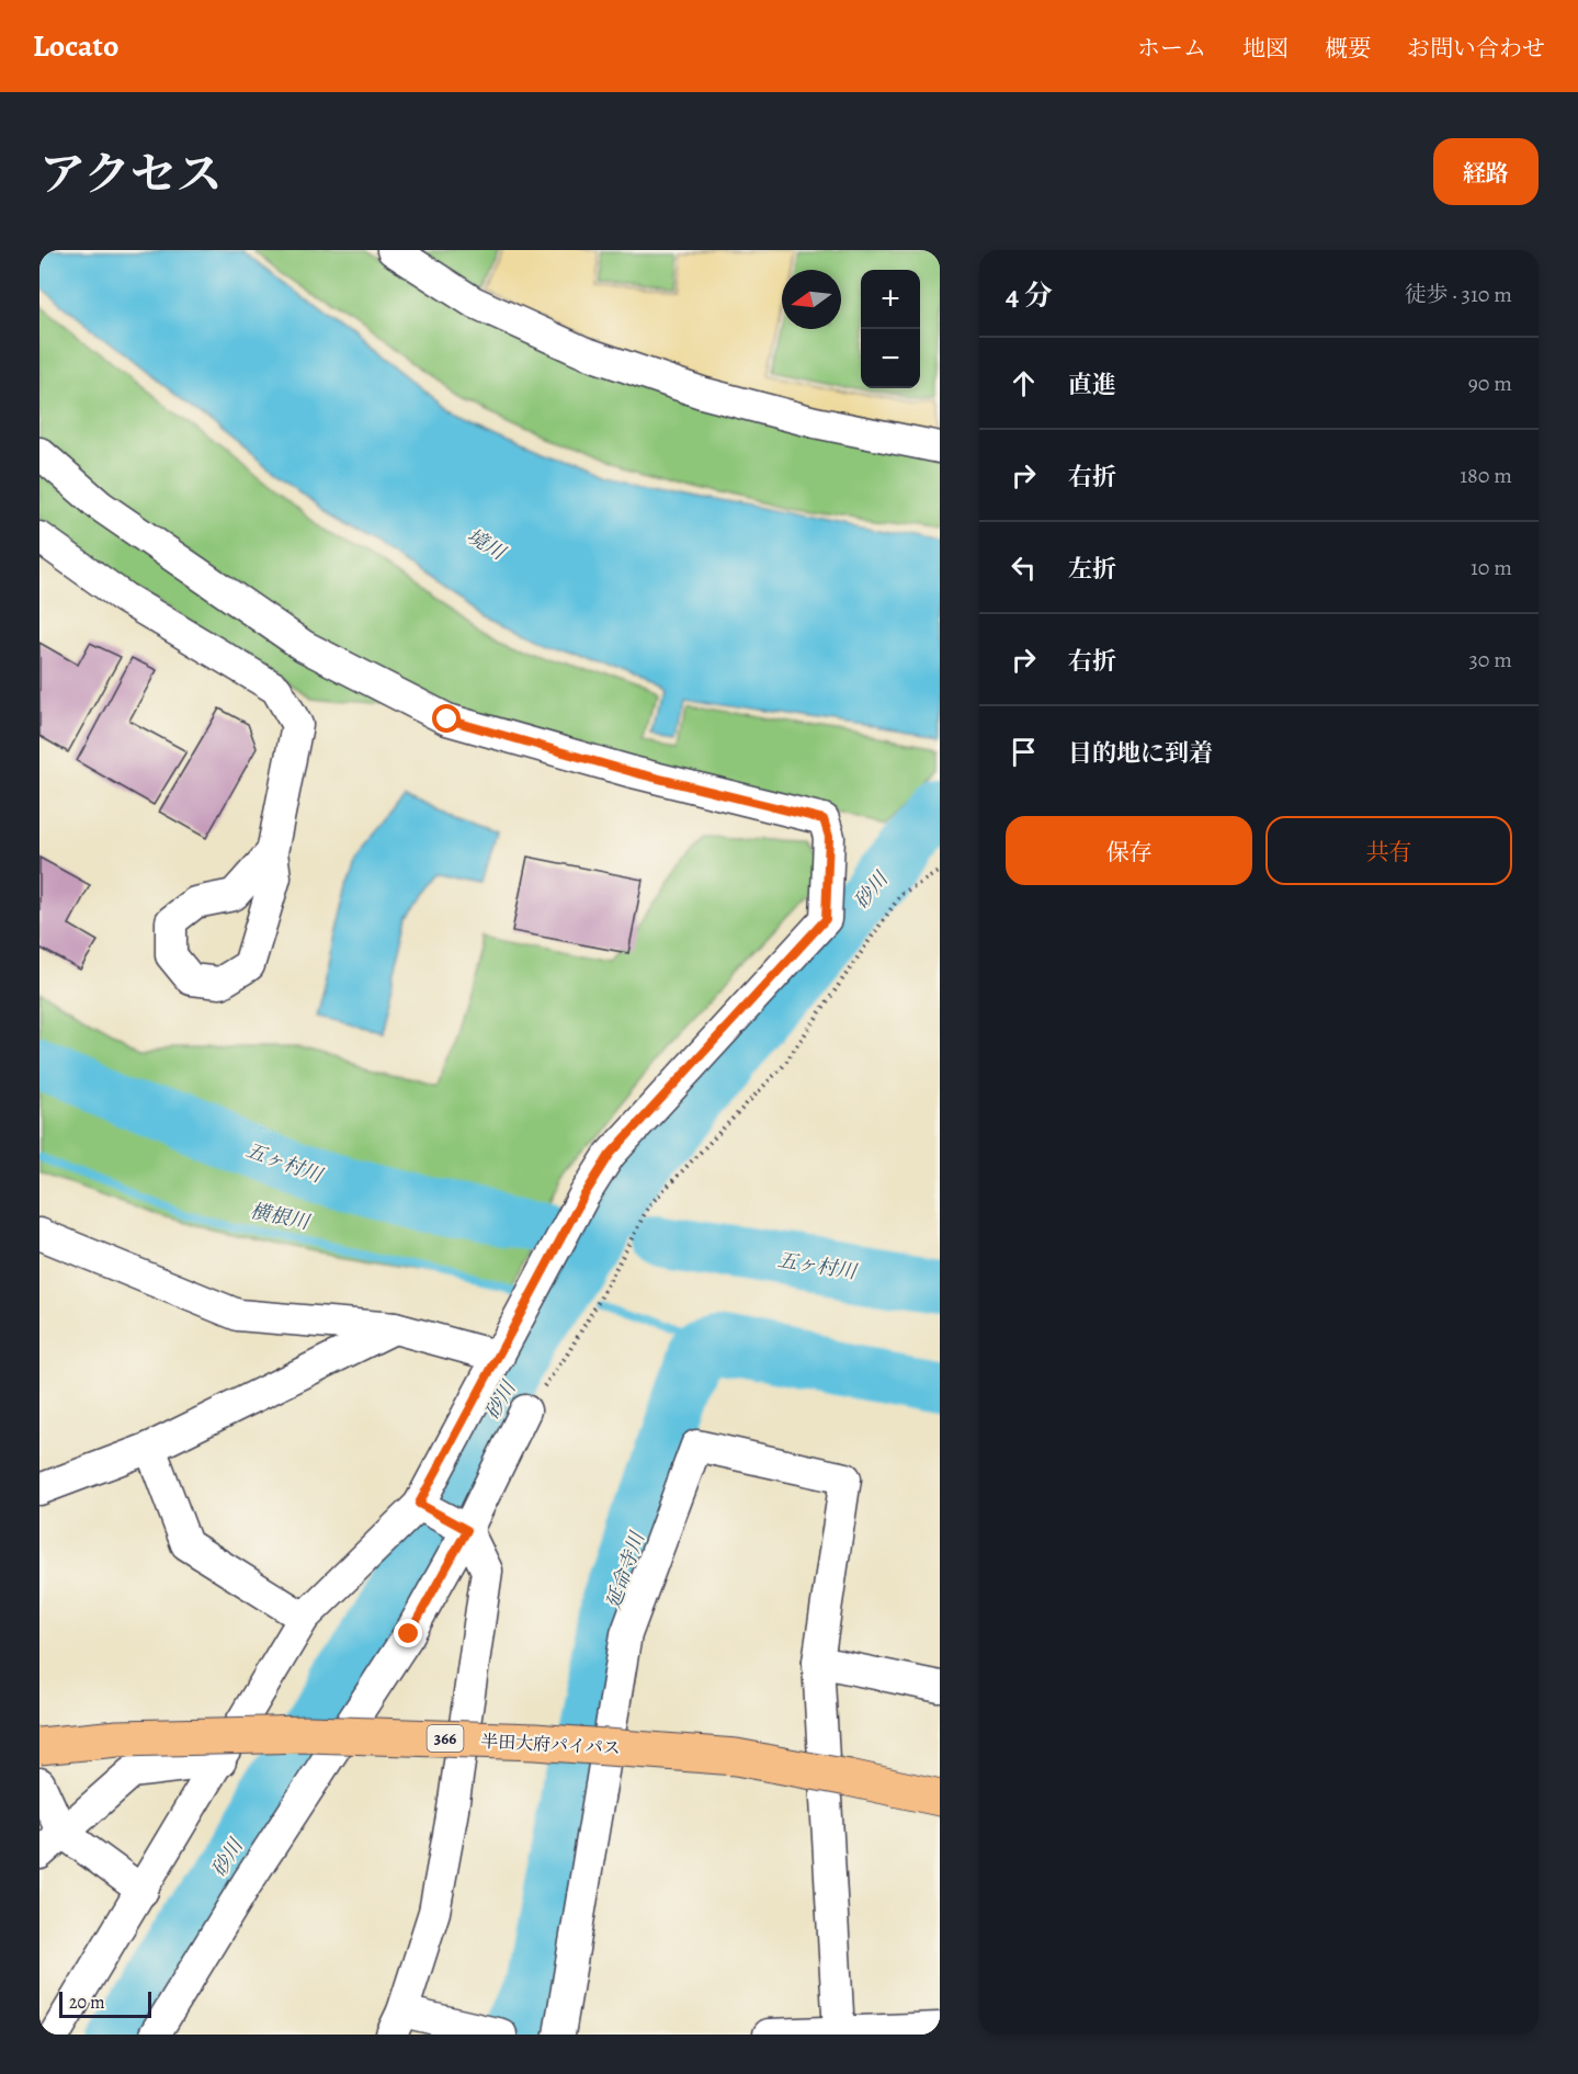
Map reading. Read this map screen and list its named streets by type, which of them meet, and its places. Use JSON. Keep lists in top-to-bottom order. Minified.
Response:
{"streets":{"highway":["366","半田大府パイパス"]},"crossings":[["366","半田大府パイパス"]],"water":["境川","砂川","五ヶ村川","横根川","延命寺川"],"scale_bar":"20 m","north":"left","page":{"header":"Locato","nav":["ホーム","地図","概要","お問い合わせ"],"title":"アクセス","buttons":["経路",["保存","共有"]],"heading":["4 分","徒歩 · 310 m"],"map_buttons":["+","−"],"list":[["直進","90 m"],["右折","180 m"],["左折","10 m"],["右折","30 m"],"目的地に到着"],"scale":"20 m"}}
